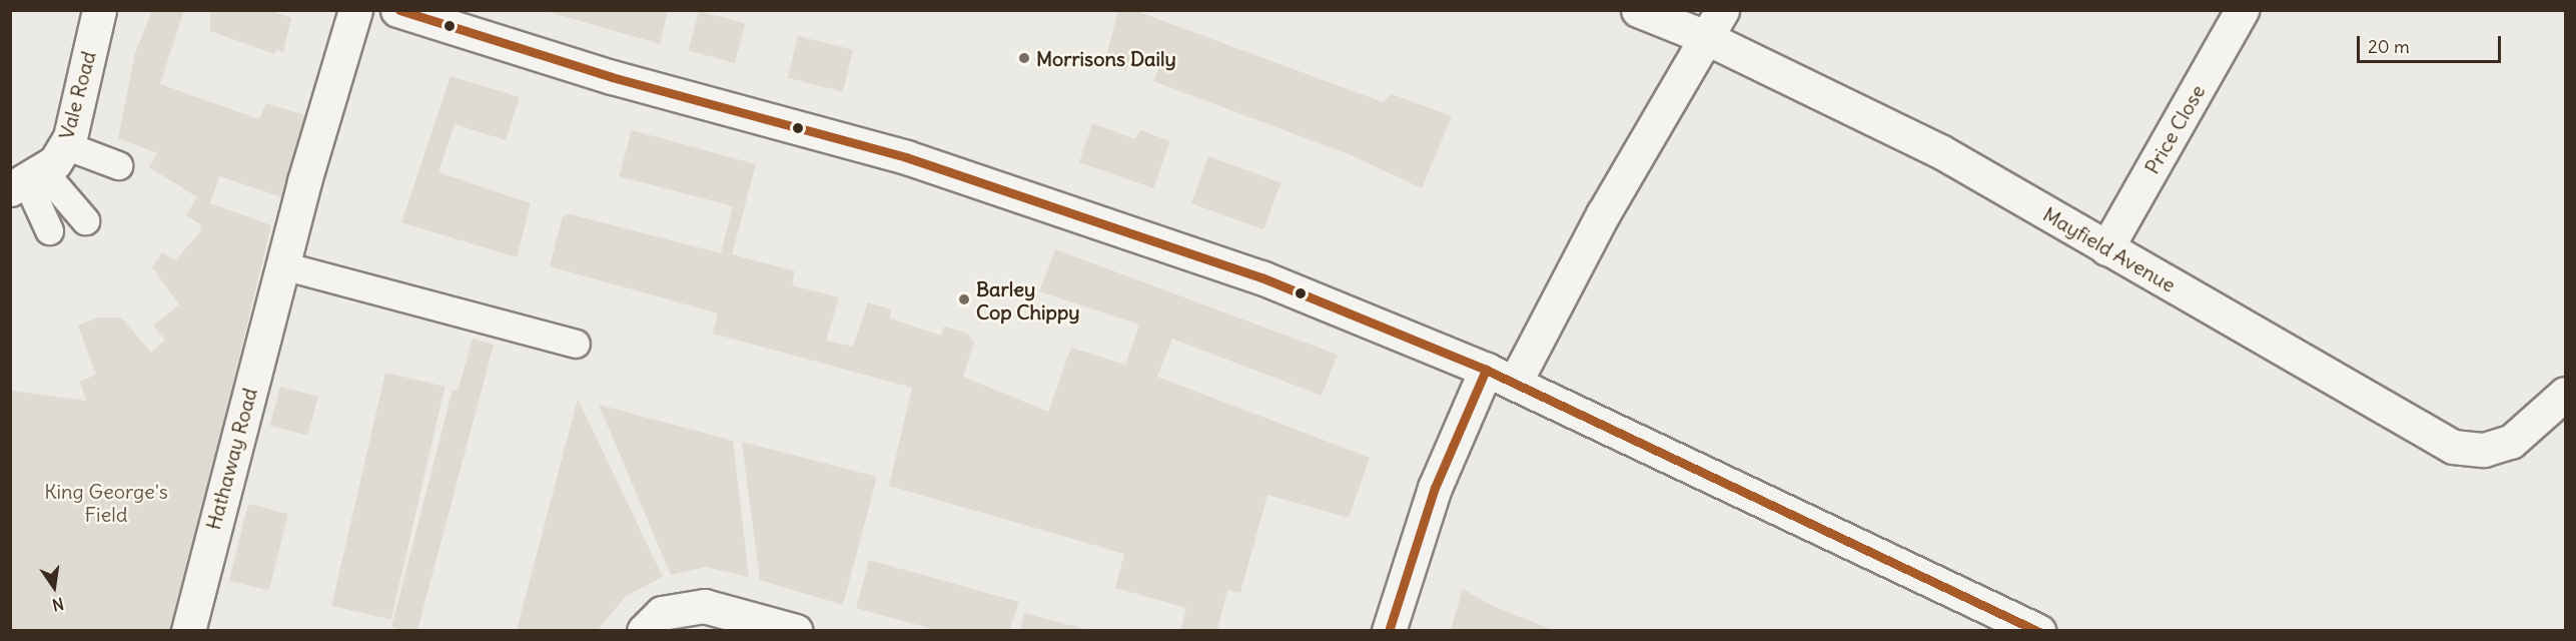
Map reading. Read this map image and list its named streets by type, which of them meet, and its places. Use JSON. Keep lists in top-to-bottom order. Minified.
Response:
{"streets":{"street":["Vale Road","Price Close","Mayfield Avenue","Hathaway Road"]},"crossings":[["Price Close","Mayfield Avenue"]],"parks":["King George's Field"],"places":["Morrisons Daily","Barley Cop Chippy"],"scale_bar":"20 m","north":"bottom"}
